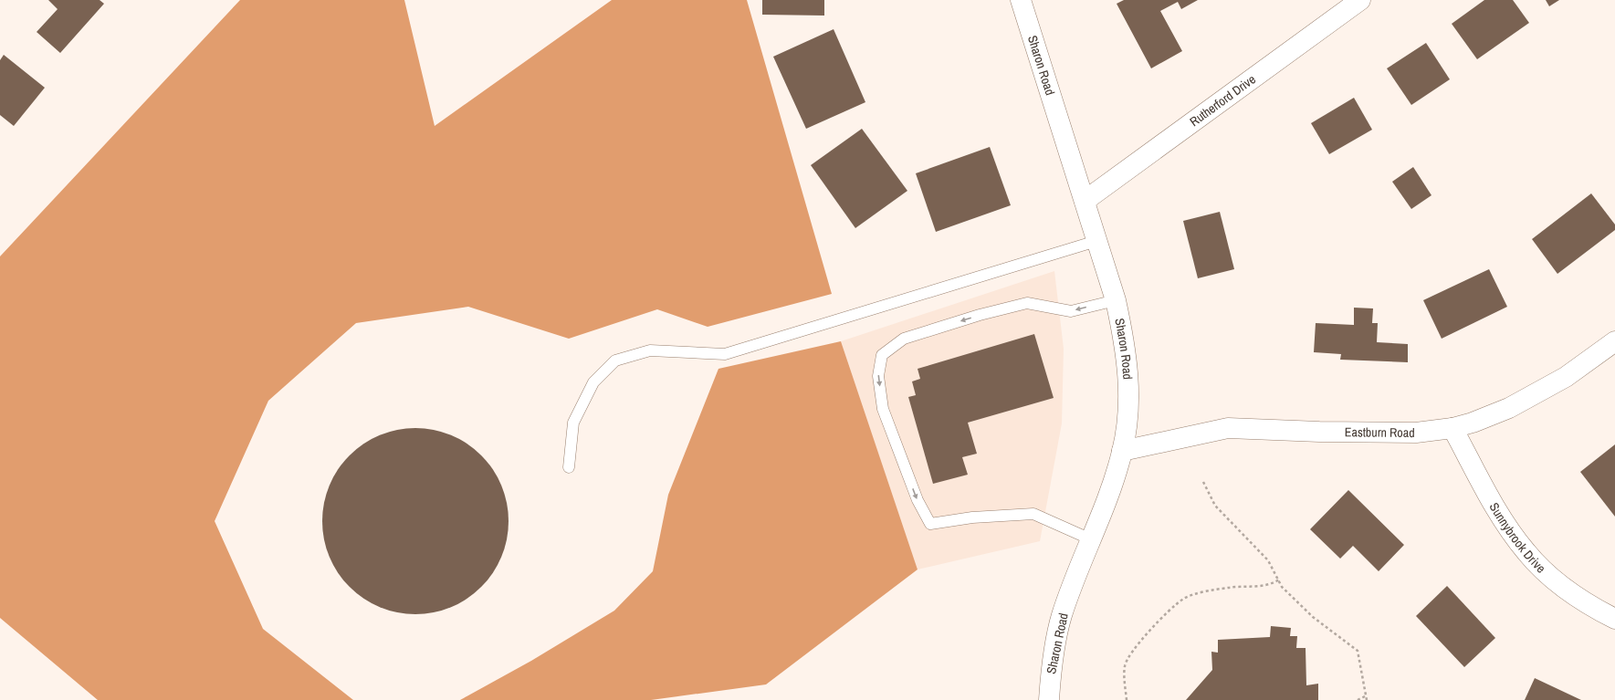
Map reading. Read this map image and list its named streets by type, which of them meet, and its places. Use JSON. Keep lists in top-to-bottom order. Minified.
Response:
{"streets":{"street":["Sharon Road","Rutherford Drive","Eastburn Road","Sunnybrook Drive"]},"crossings":[["Sharon Road","Rutherford Drive"],["Sharon Road","Eastburn Road"],["Eastburn Road","Sunnybrook Drive"]]}
